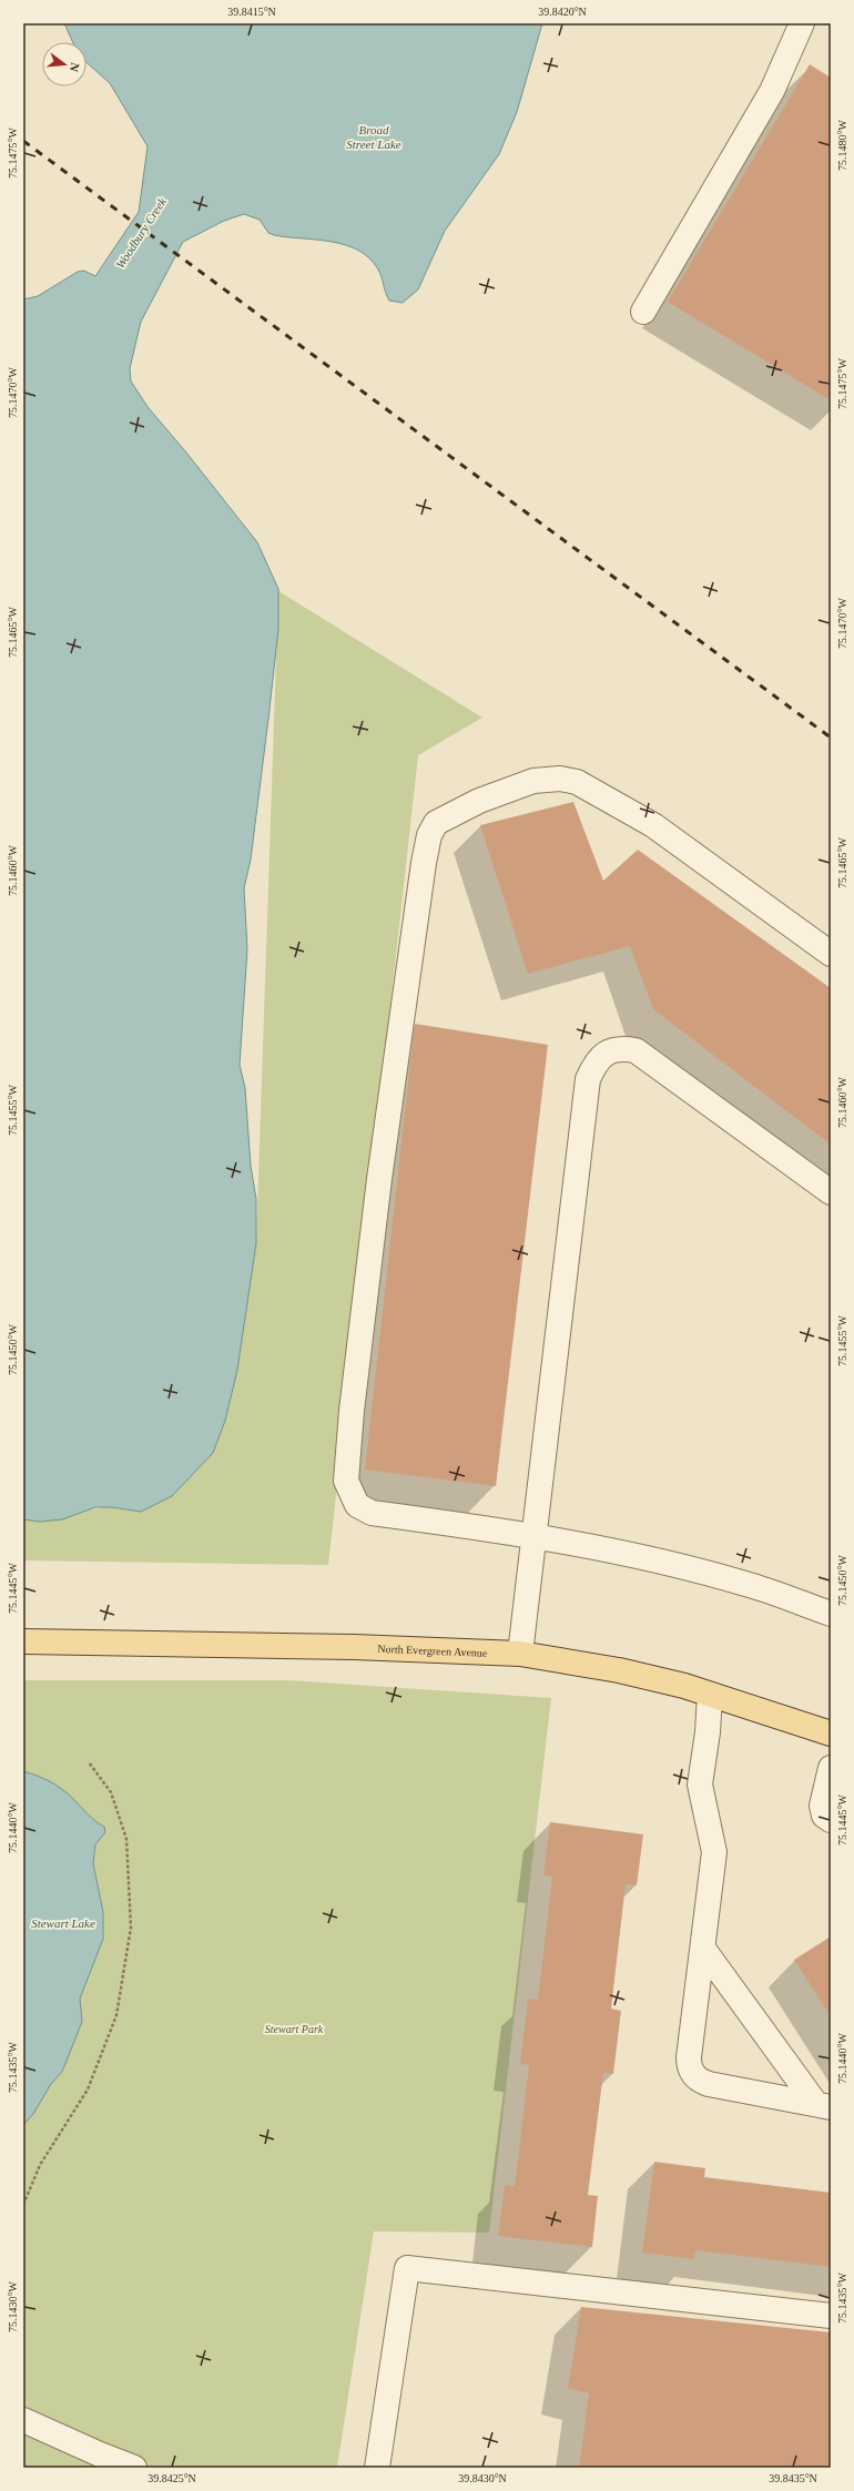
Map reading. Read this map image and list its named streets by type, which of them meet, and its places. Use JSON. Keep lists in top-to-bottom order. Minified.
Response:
{"streets":{"main road":["North Evergreen Avenue"]},"water":["Broad Street Lake","Woodbury Creek","Stewart Lake"],"parks":["Stewart Park"],"north":"right","coordinates":["39.8415°N","39.8420°N","75.1480°W","75.1475°W","75.1470°W","75.1465°W","75.1460°W","75.1455°W","75.1450°W","75.1445°W","75.1440°W","75.1435°W","75.1430°W","39.8425°N","39.8430°N","39.8435°N"]}
